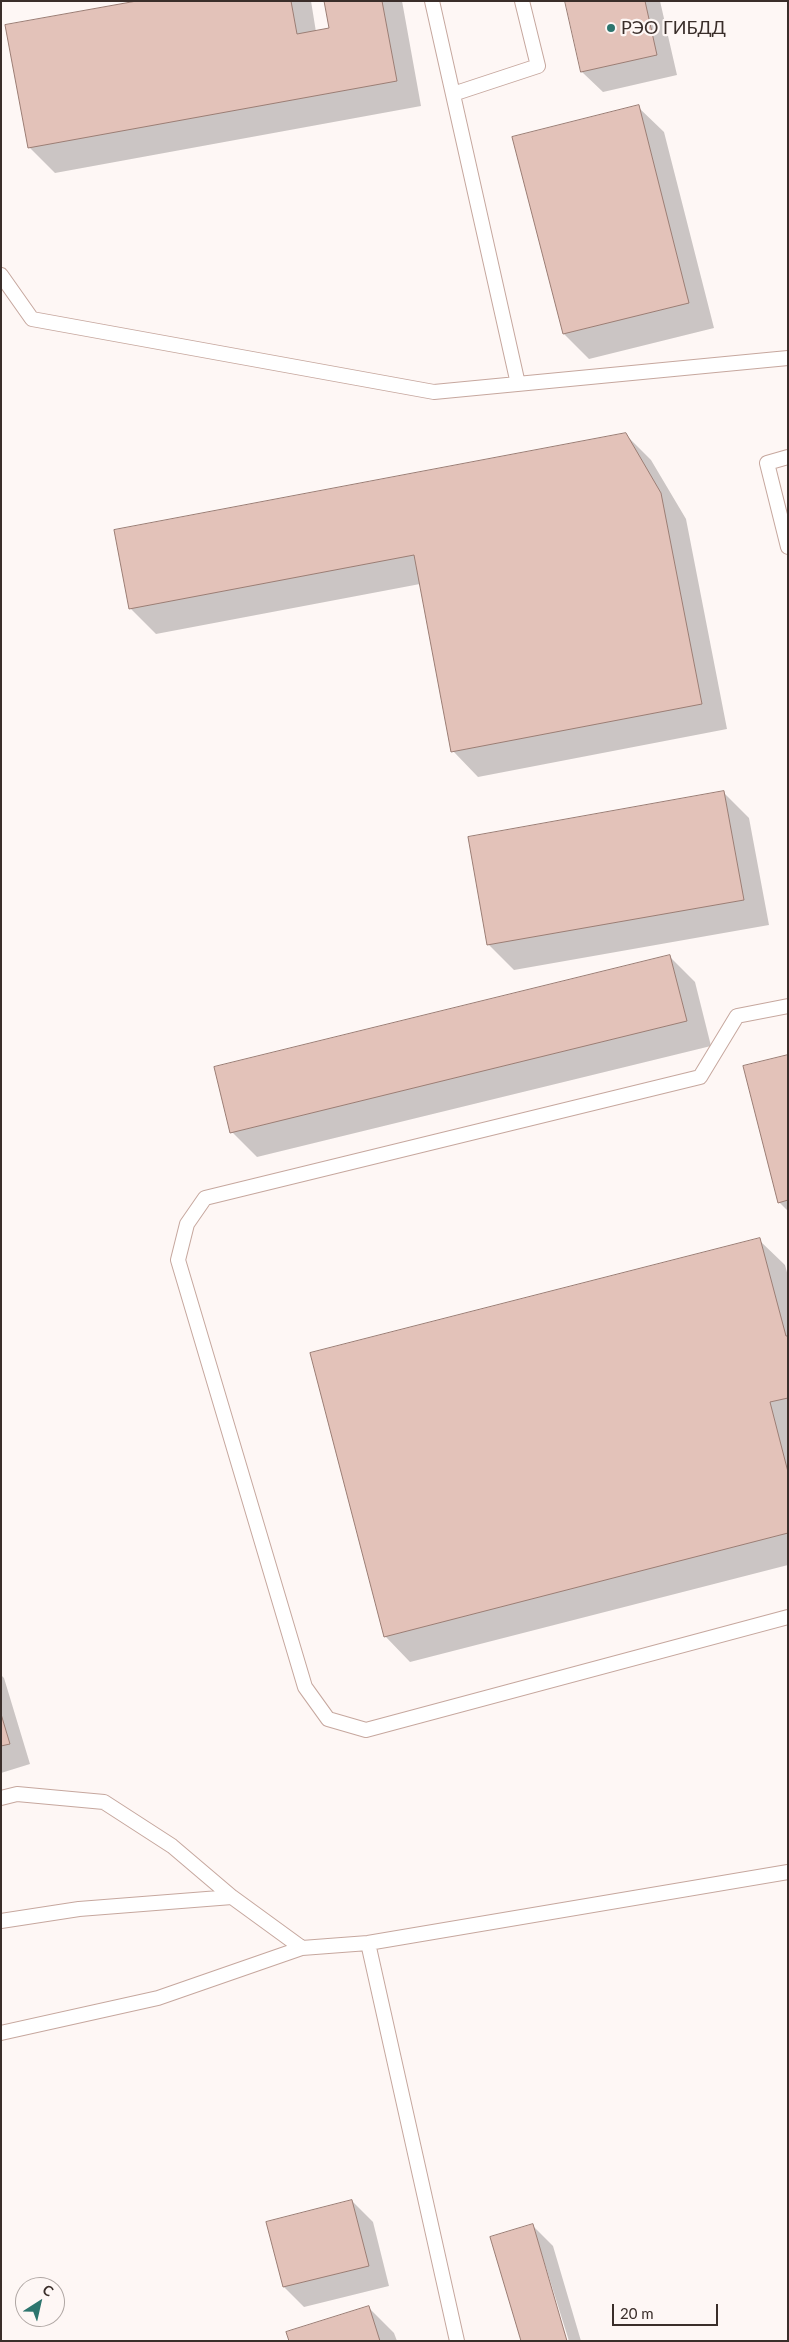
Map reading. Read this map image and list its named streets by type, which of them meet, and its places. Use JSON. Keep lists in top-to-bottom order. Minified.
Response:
{"places":["РЭО ГИБДД"],"scale_bar":"20 m","north":"top right"}
